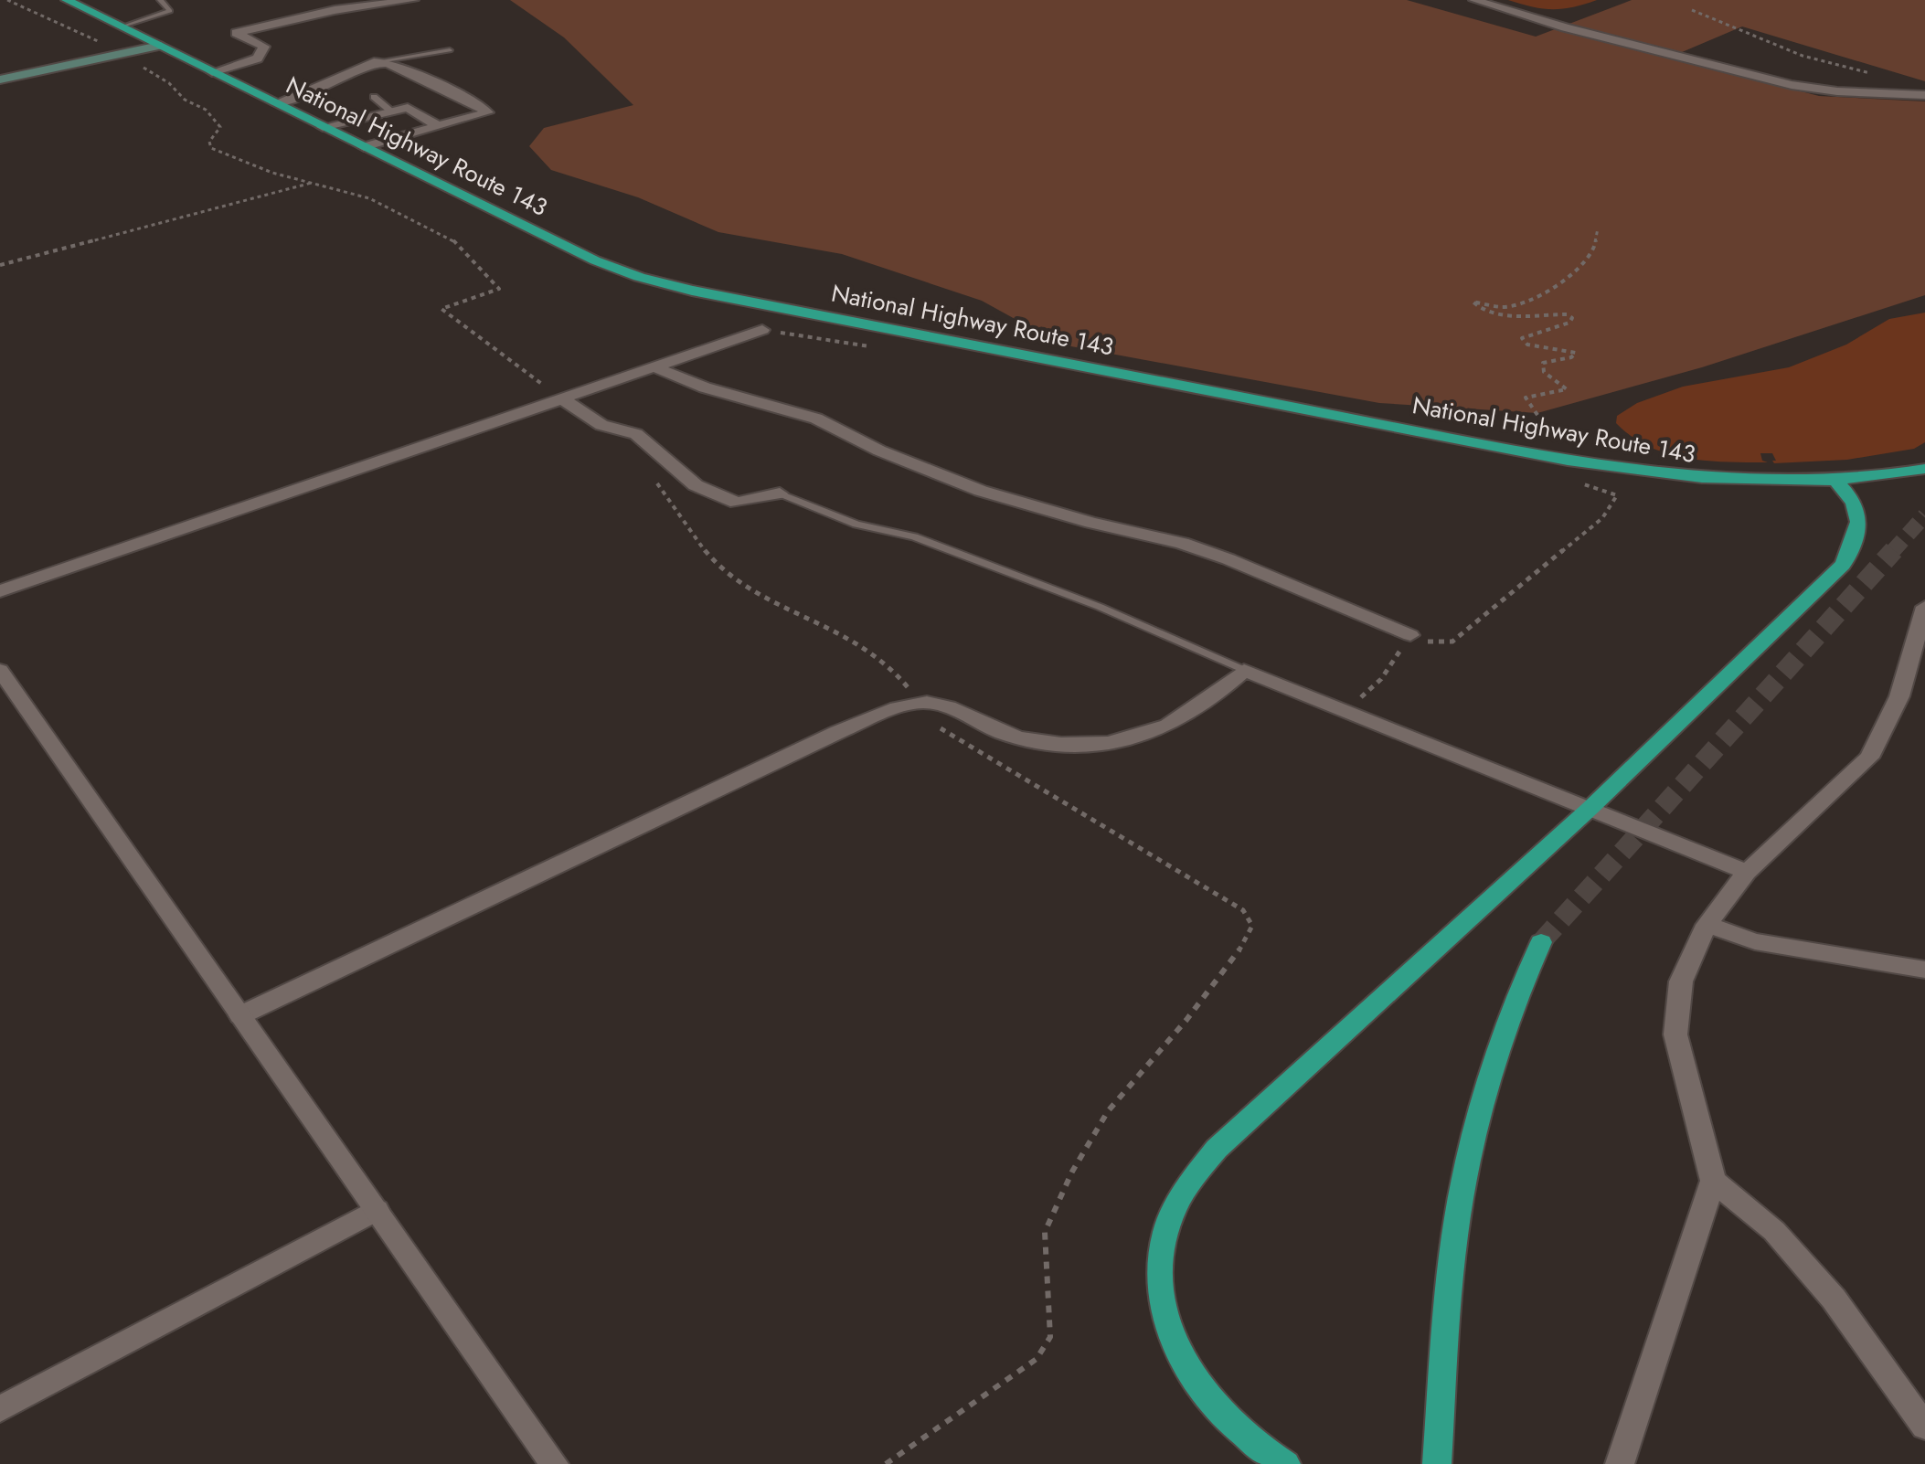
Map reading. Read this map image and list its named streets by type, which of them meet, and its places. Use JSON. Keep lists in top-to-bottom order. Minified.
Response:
{"streets":{"highway":["National Highway Route 143"]}}
